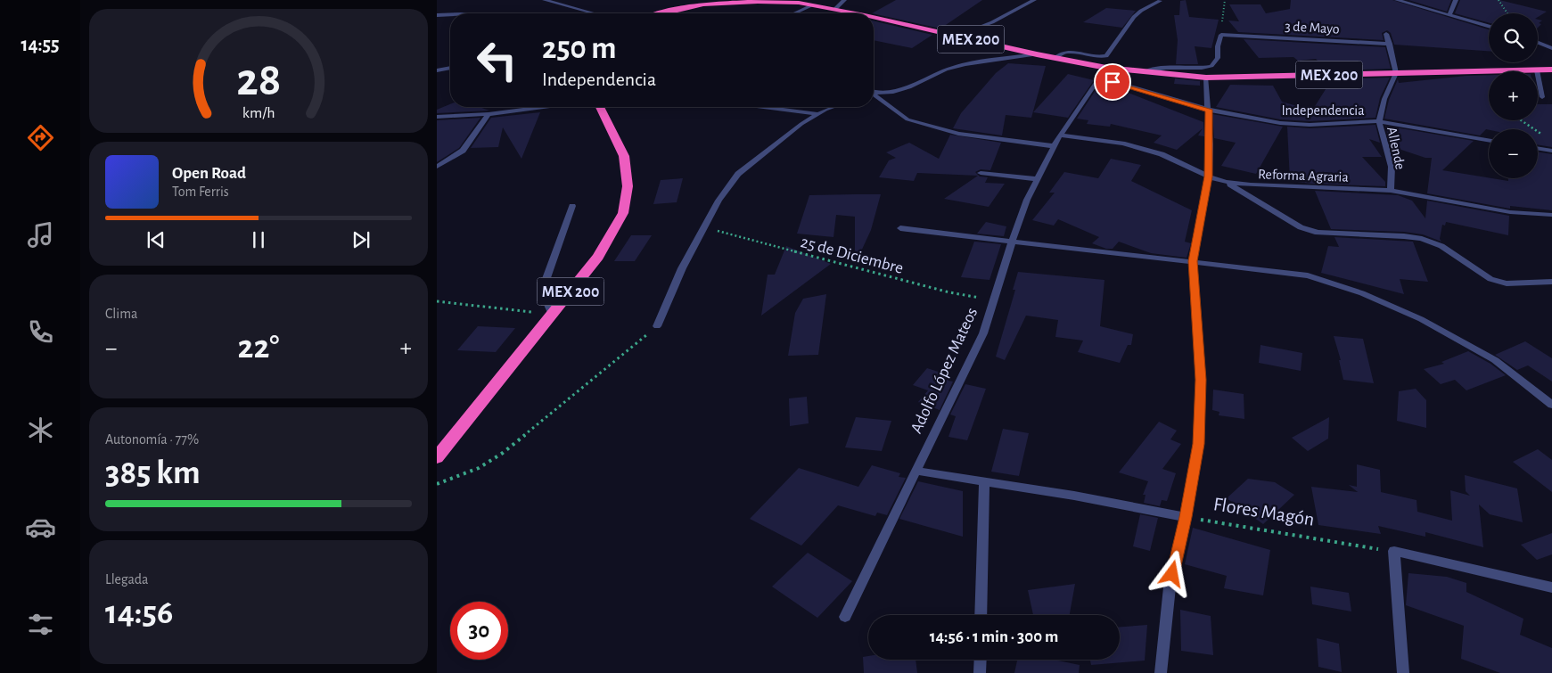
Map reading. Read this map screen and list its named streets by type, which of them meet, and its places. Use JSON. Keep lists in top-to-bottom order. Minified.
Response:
{"streets":{"highway":["MEX 200"],"street":["3 de Mayo","Independencia","Allende","Reforma Agraria","Adolfo López Mateos"],"path":["25 de Diciembre","Flores Magón"]},"crossings":[["MEX 200","Allende"],["MEX 200","Adolfo López Mateos"],["Independencia","Allende"],["Independencia","Adolfo López Mateos"],["Allende","Reforma Agraria"],["Reforma Agraria","Adolfo López Mateos"],["25 de Diciembre","Adolfo López Mateos"]],"page":{"tabs":"14:55","map_buttons":["+","−"],"turn":["250 m","Independencia"],"song":["Open Road","Tom Ferris"],"tile":["Clima",["Autonomía · 77%","385 km"],["Llegada","14:56"]],"heat":["−","22°","+"],"limit":"30","trip":"14:56 · 1 min · 300 m","gauge":["28","km/h"]}}
